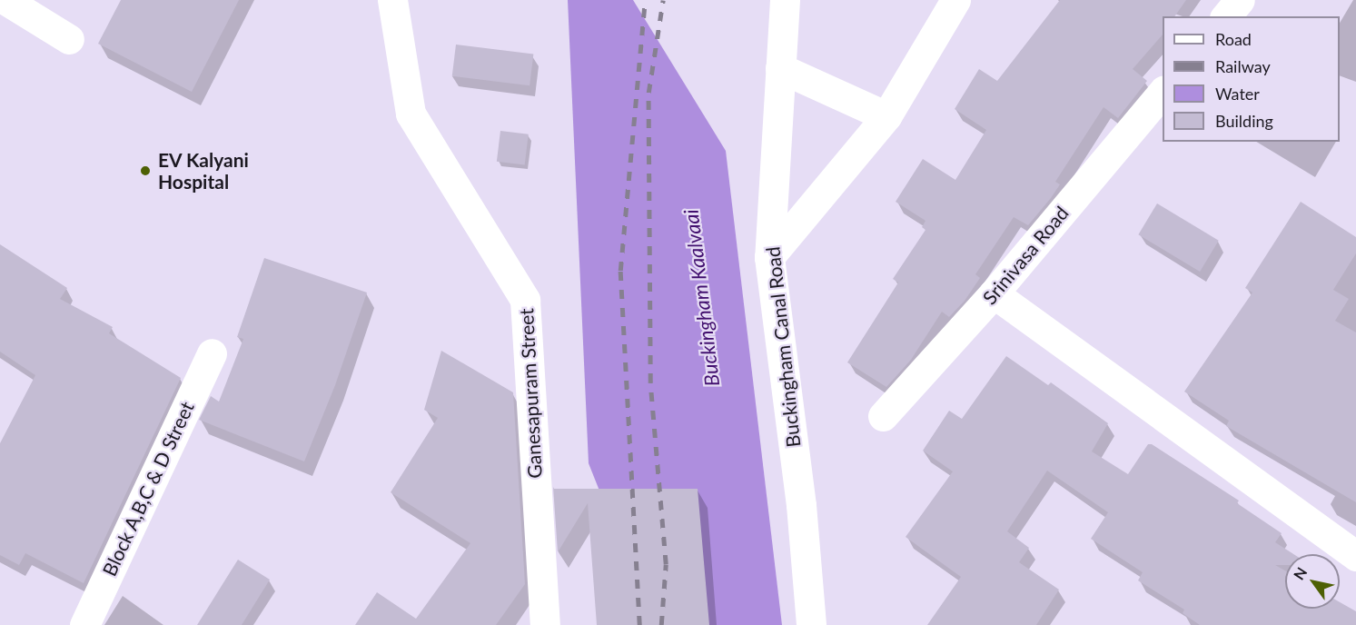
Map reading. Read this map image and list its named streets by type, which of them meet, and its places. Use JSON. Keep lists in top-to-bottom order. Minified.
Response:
{"streets":{"street":["Srinivasa Road","Buckingham Canal Road","Ganesapuram Street","Block A,B,C & D Street"]},"water":["Buckingham Kaalvaai"],"places":["EV Kalyani Hospital"],"legend":["Road","Railway","Water","Building"],"north":"top left"}
